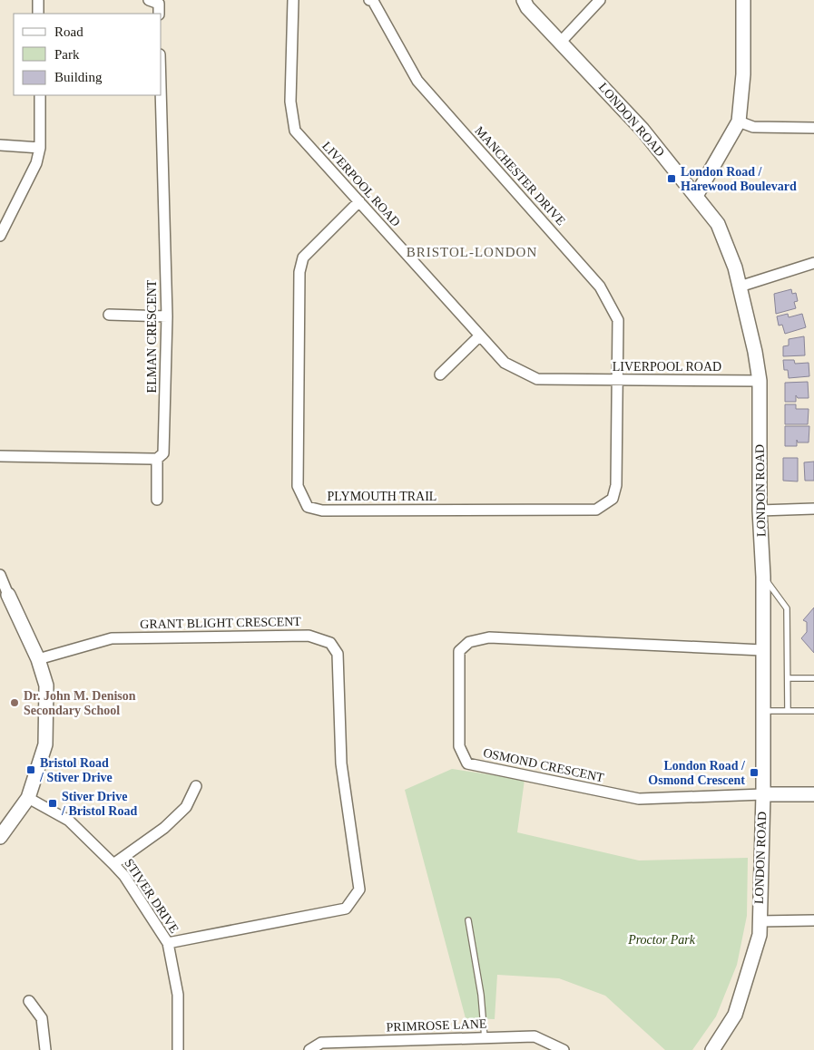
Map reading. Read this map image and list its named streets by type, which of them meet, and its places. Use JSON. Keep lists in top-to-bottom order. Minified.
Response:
{"streets":{"street":["LONDON ROAD","MANCHESTER DRIVE","LIVERPOOL ROAD","ELMAN CRESCENT","PLYMOUTH TRAIL","GRANT BLIGHT CRESCENT","OSMOND CRESCENT","STIVER DRIVE","PRIMROSE LANE"]},"crossings":[["LONDON ROAD","LIVERPOOL ROAD"],["LONDON ROAD","OSMOND CRESCENT"],["MANCHESTER DRIVE","LIVERPOOL ROAD"],["MANCHESTER DRIVE","PLYMOUTH TRAIL"],["LIVERPOOL ROAD","PLYMOUTH TRAIL"],["GRANT BLIGHT CRESCENT","STIVER DRIVE"]],"districts":["BRISTOL-LONDON"],"parks":["Proctor Park"],"places":{"transit":["London Road / Harewood Boulevard","Bristol Road / Stiver Drive","London Road / Osmond Crescent","Stiver Drive / Bristol Road"],"other":["Dr. John M. Denison Secondary School"]},"legend":["Road","Park","Building"]}
